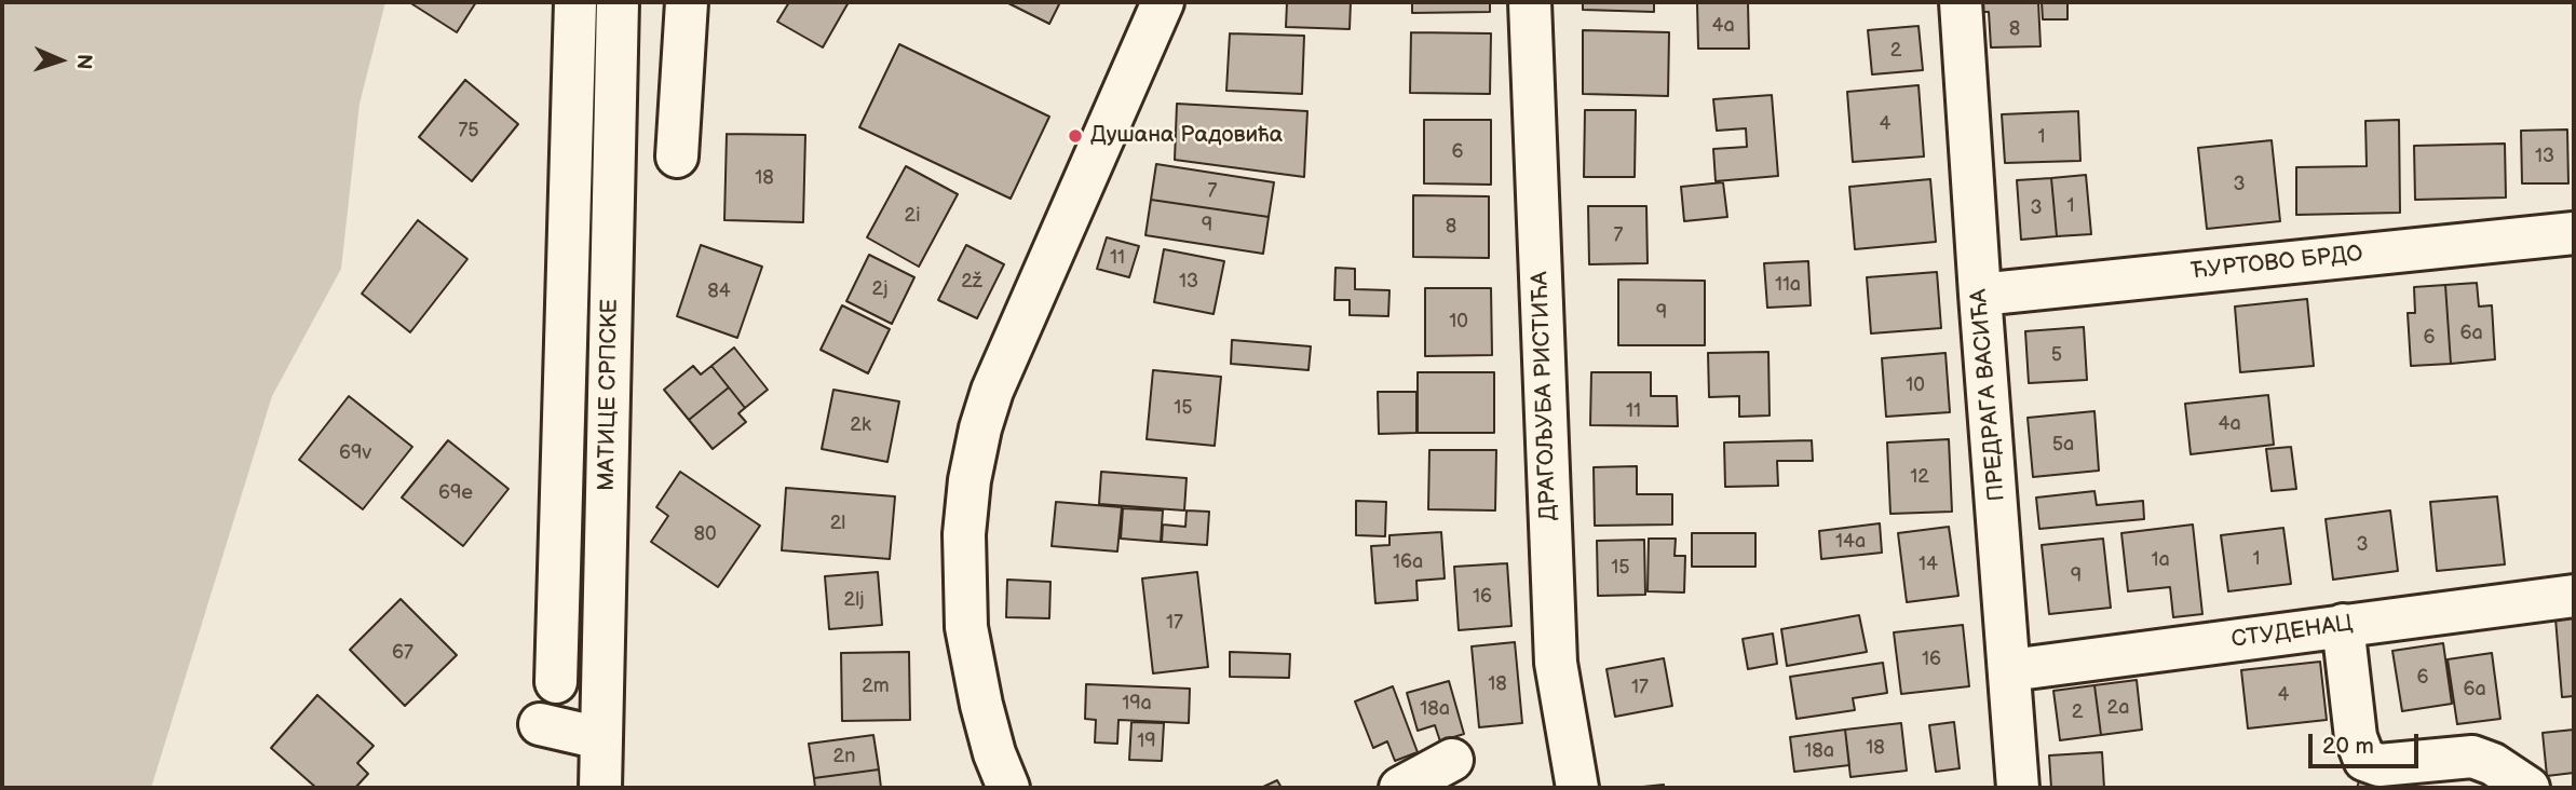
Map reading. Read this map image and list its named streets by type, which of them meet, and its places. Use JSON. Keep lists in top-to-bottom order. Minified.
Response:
{"streets":{"street":["ЋУРТОВО БРДО","МАТИЦЕ СРПСКЕ","ПРЕДРАГА ВАСИЋА","ДРАГОЉУБА РИСТИЋА","СТУДЕНАЦ"]},"crossings":[["ЋУРТОВО БРДО","ПРЕДРАГА ВАСИЋА"],["ПРЕДРАГА ВАСИЋА","СТУДЕНАЦ"]],"places":["Душана Радовића"],"house_numbers":["4a","8","2","4","75","1","6","13","18","3","7","1","3","2i","9","8","7","11","2ž","13","11a","2j","84","9","10","6a","6","5","10","15","11","4a","2k","5a","69v","12","69e","2l","80","14a","3","1","1a","16a","14","15","9","16","2lj","17","67","16","6","18","2m","17","6a","4","19a","2a","18a","2","19","18","18a","2n"],"scale_bar":"20 m","north":"right"}
